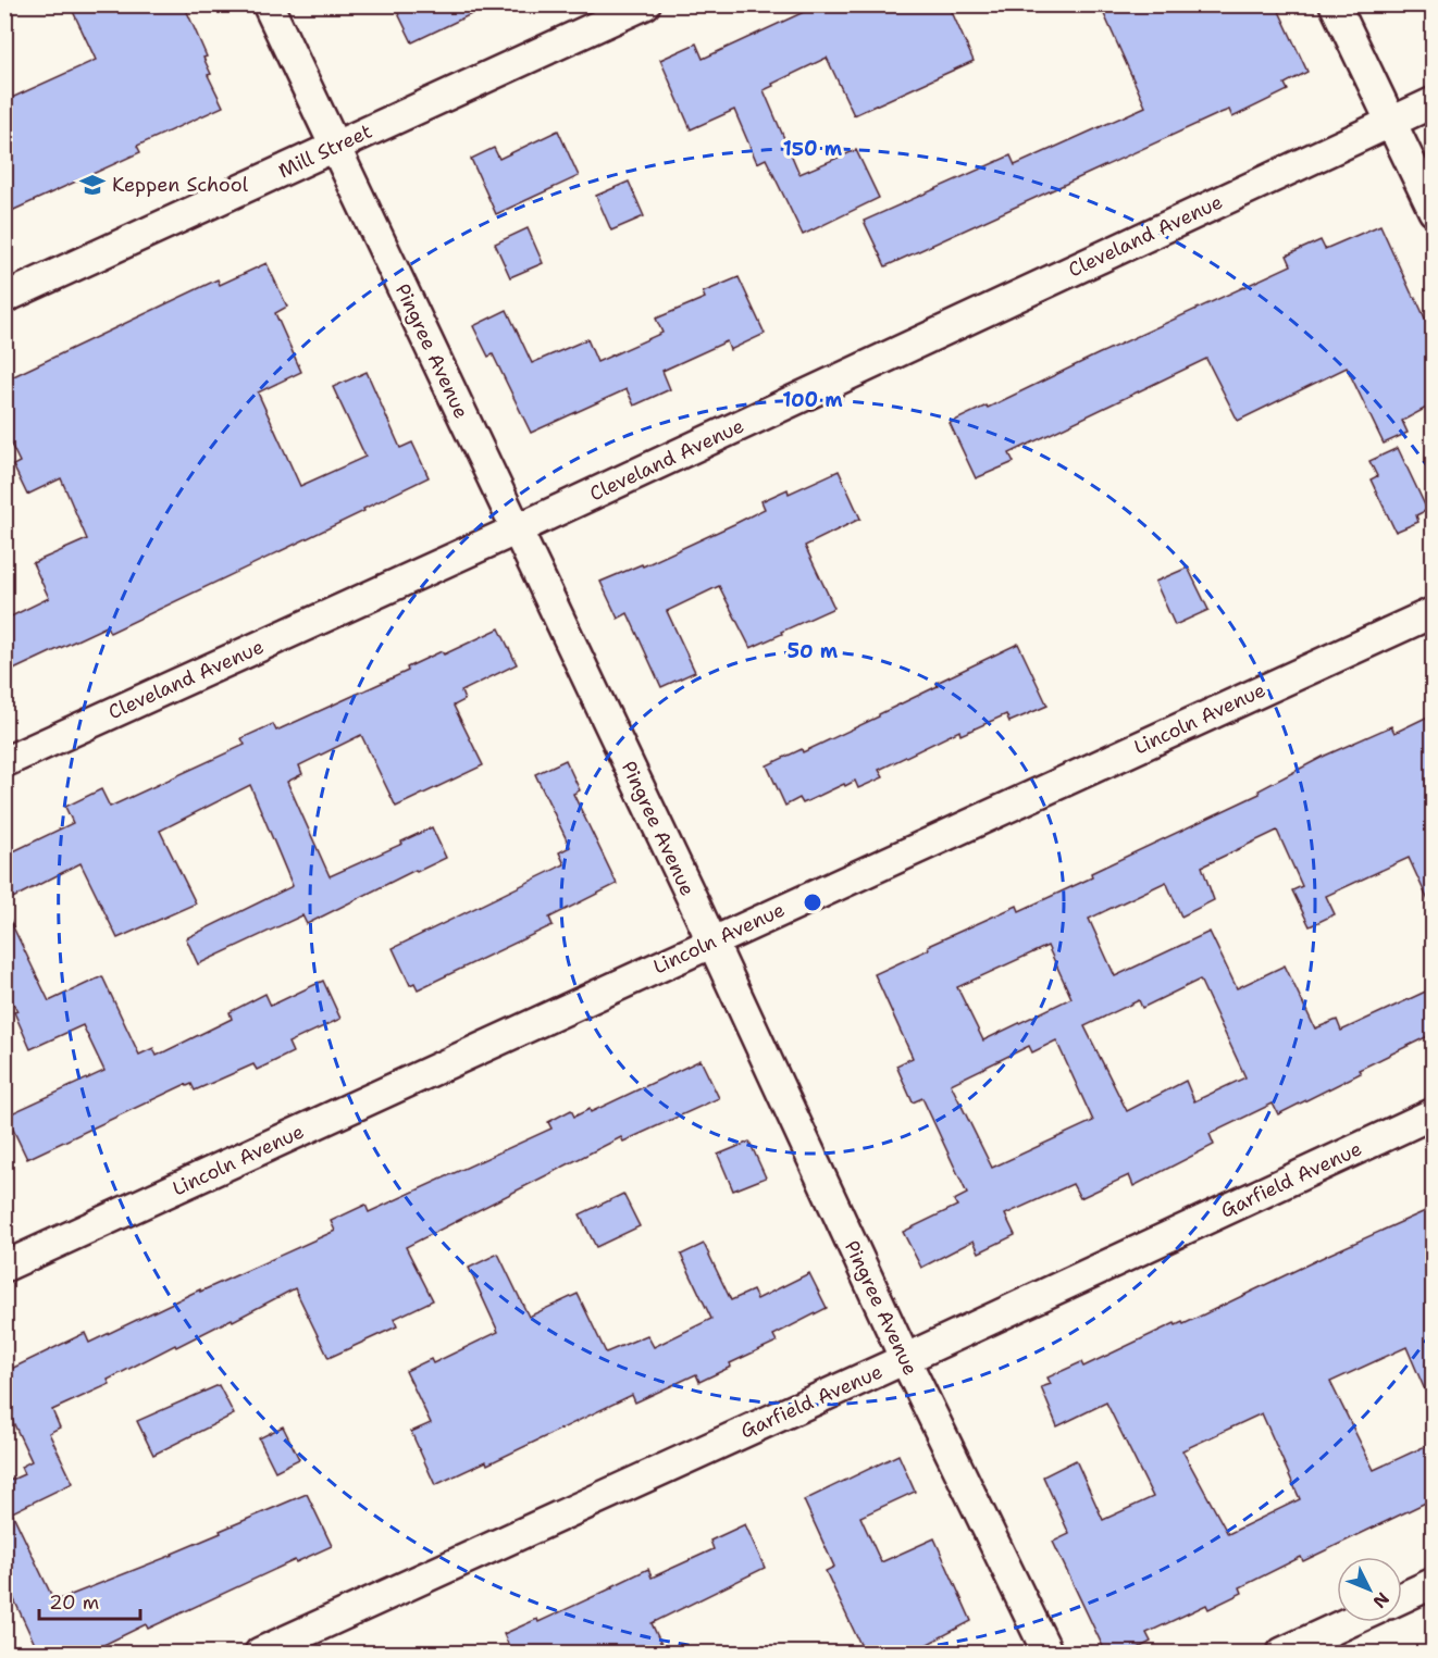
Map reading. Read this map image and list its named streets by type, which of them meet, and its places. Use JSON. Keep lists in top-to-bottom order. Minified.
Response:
{"streets":{"street":["Mill Street","Cleveland Avenue","Pingree Avenue","Lincoln Avenue","Garfield Avenue"]},"crossings":[["Mill Street","Pingree Avenue"],["Cleveland Avenue","Pingree Avenue"],["Pingree Avenue","Lincoln Avenue"],["Pingree Avenue","Garfield Avenue"]],"places":{"school or university":["Keppen School"]},"scale_bar":"20 m","north":"bottom right","rings":["150 m","100 m","50 m"]}
